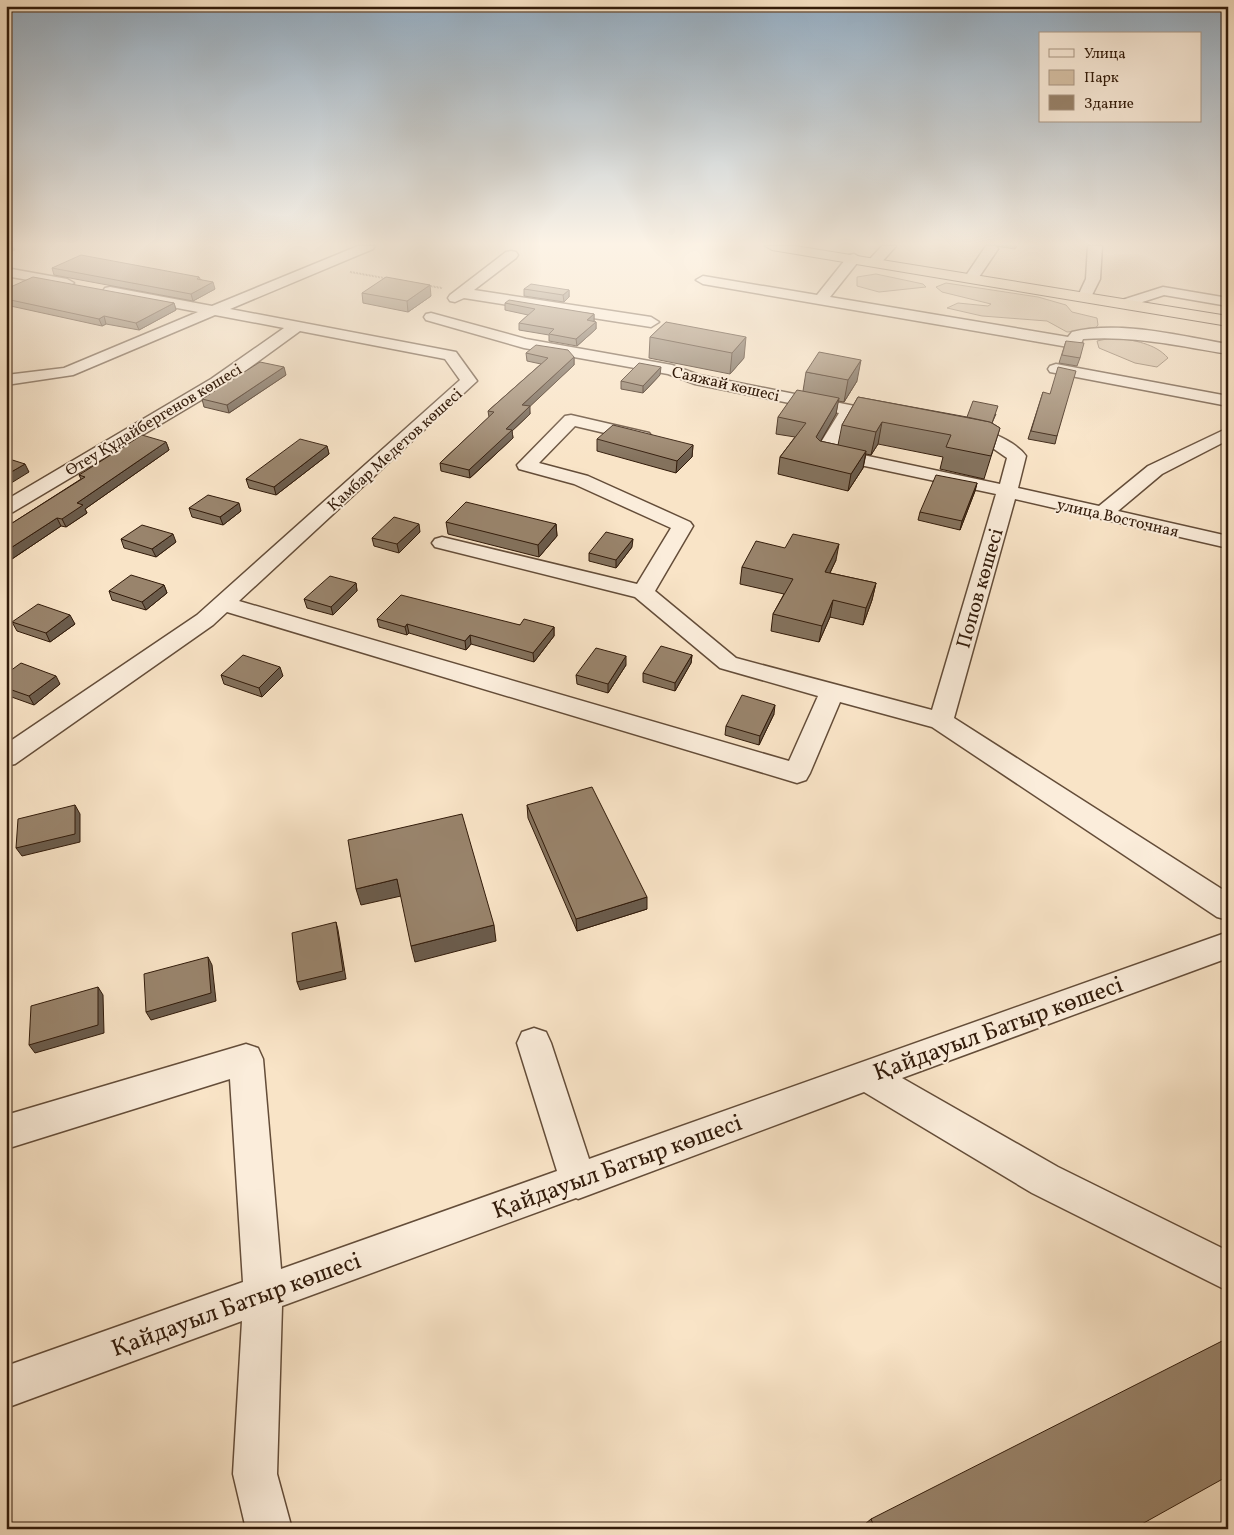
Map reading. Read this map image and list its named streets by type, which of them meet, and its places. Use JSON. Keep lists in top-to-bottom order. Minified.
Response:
{"streets":{"street":["Саяжай көшесі","Өтеу Құдайбергенов көшесі","Қамбар Медетов көшесі","улица Восточная","Попов көшесі","Қайдауыл Батыр көшесі"]},"crossings":[["Саяжай көшесі","улица Восточная"],["Өтеу Құдайбергенов көшесі","Қамбар Медетов көшесі"],["улица Восточная","Попов көшесі"]],"legend":["Улица","Парк","Здание"]}
